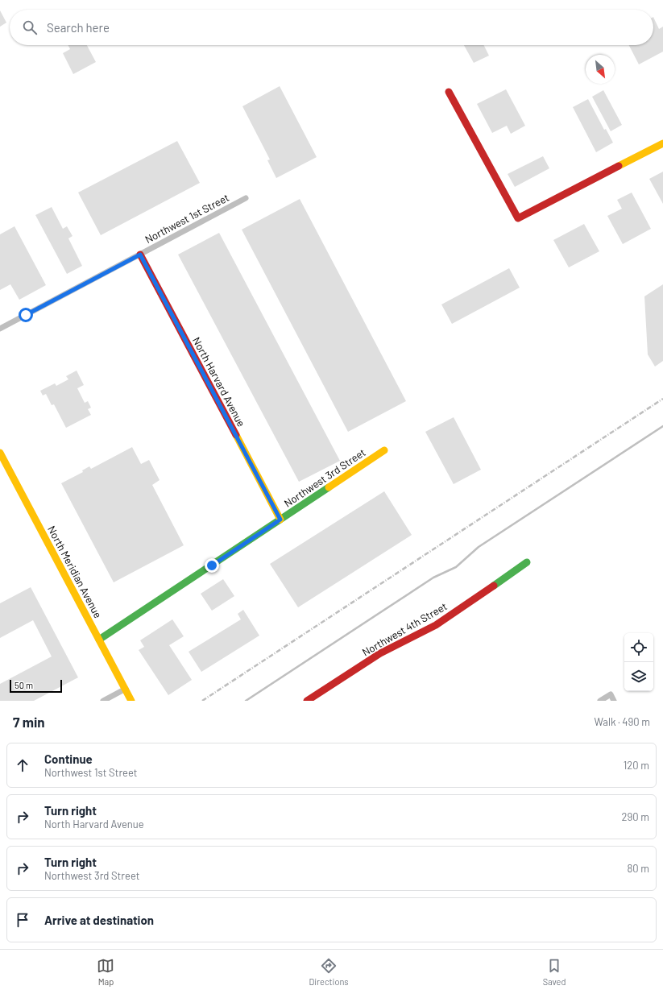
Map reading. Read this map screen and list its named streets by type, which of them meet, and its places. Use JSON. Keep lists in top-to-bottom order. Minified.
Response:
{"streets":{"street":["Northwest 1st Street","North Harvard Avenue","Northwest 3rd Street","North Meridian Avenue","Northwest 4th Street"]},"crossings":[["Northwest 1st Street","North Harvard Avenue"],["North Harvard Avenue","Northwest 3rd Street"],["Northwest 3rd Street","North Meridian Avenue"]],"scale_bar":"50 m","north":"bottom right","page":{"search":"Search here","scale":"50 m","heading":["7 min","Walk · 490 m"],"list":[["Continue","Northwest 1st Street","120 m"],["Turn right","North Harvard Avenue","290 m"],["Turn right","Northwest 3rd Street","80 m"],"Arrive at destination"],"nav":["Map","Directions","Saved"]}}
